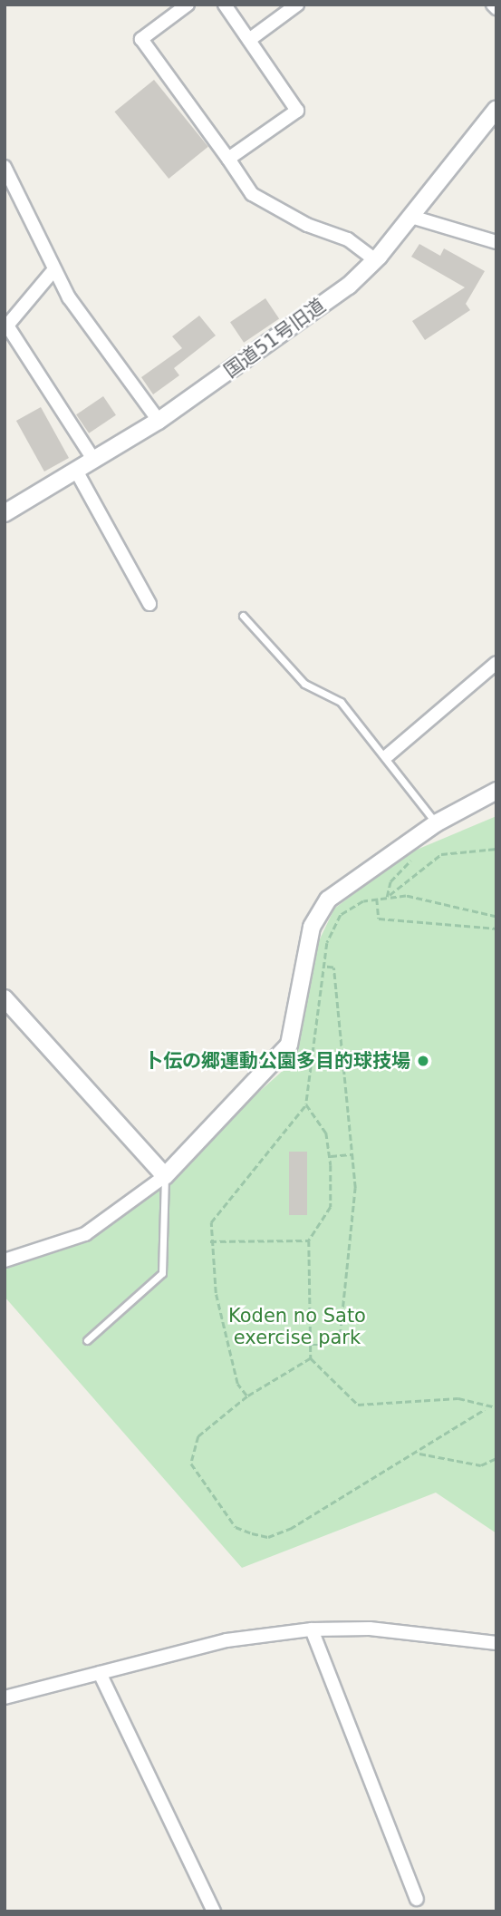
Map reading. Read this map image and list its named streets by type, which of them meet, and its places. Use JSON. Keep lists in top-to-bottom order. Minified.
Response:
{"streets":{"street":["国道51号旧道"]},"parks":["Koden no Sato exercise park"],"places":["卜伝の郷運動公園多目的球技場"]}
